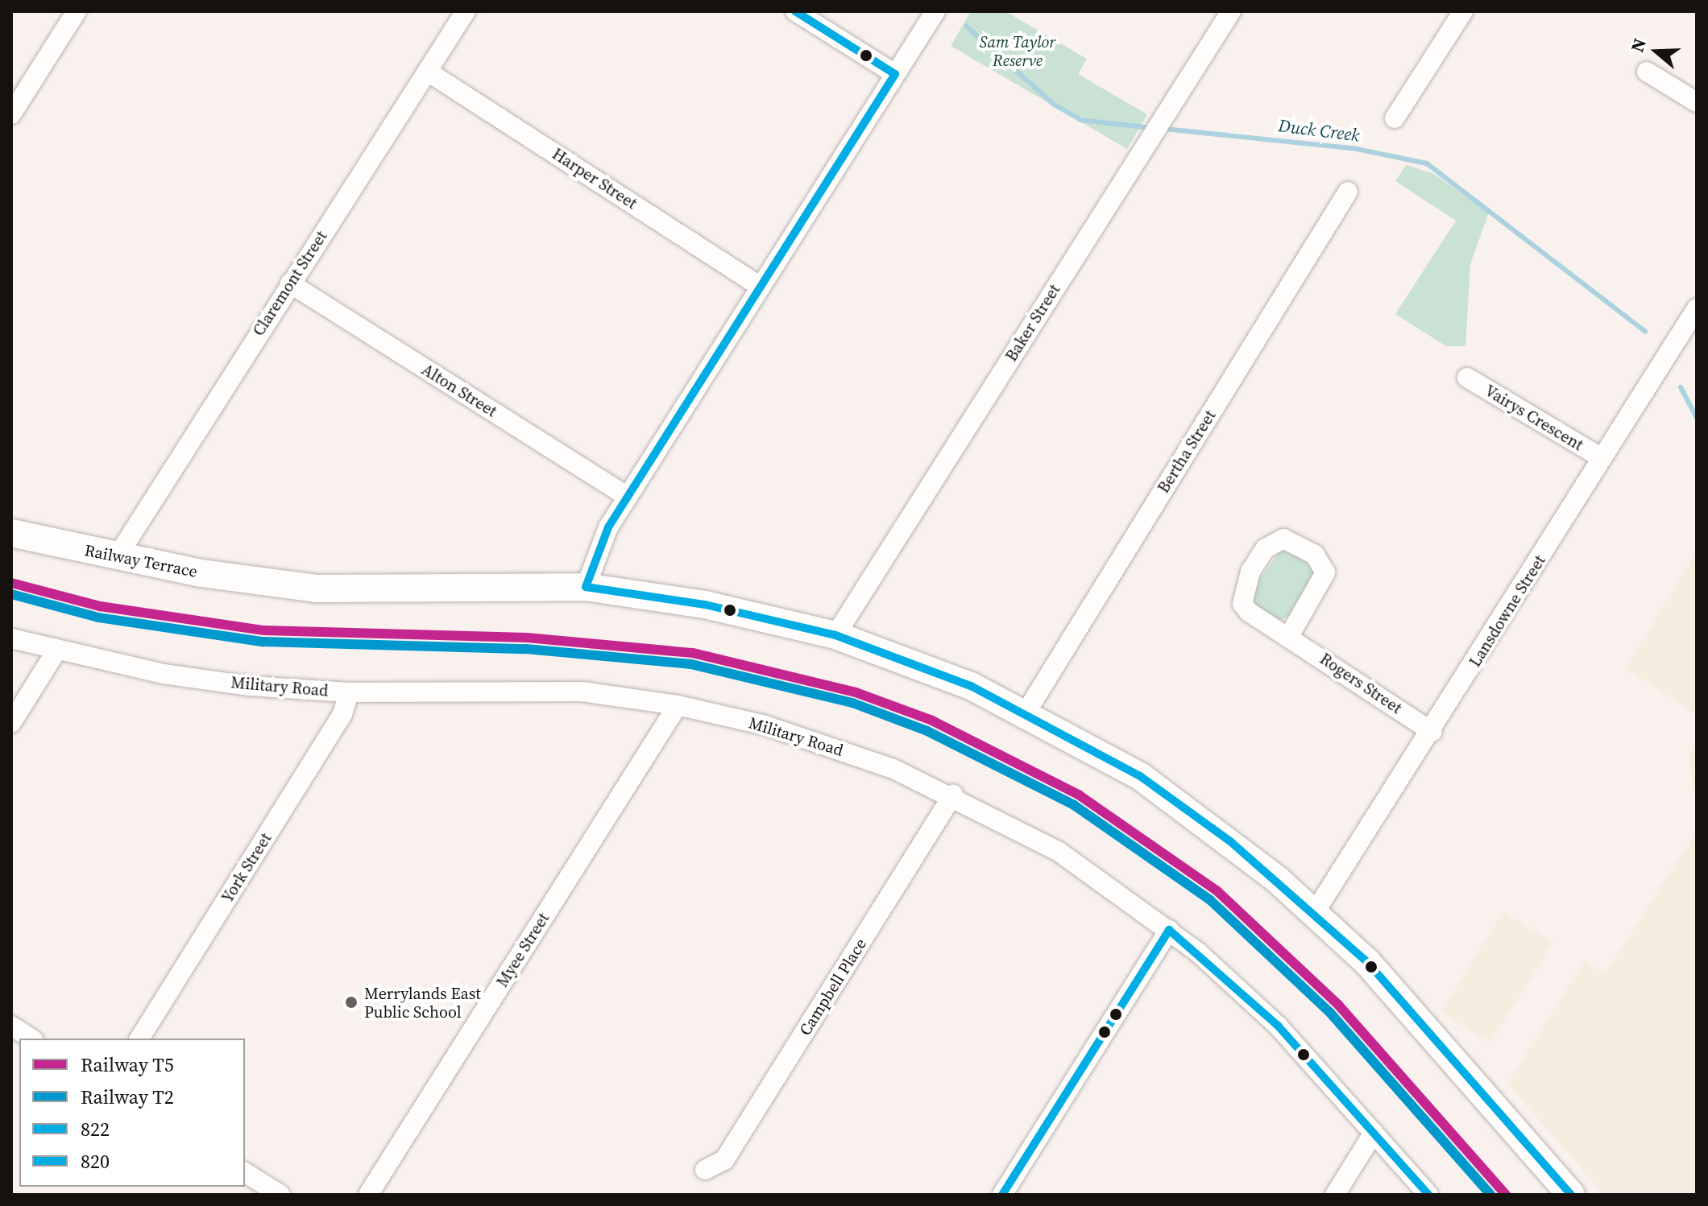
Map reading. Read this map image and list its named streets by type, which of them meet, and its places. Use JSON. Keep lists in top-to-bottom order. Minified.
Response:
{"streets":{"main road":["Railway Terrace"],"street":["Harper Street","Claremont Street","Baker Street","Alton Street","Vairys Crescent","Bertha Street","Lansdowne Street","Rogers Street","Military Road","York Street","Myee Street","Campbell Place"]},"crossings":[["Harper Street","Claremont Street"],["Claremont Street","Alton Street"],["Claremont Street","Railway Terrace"],["Baker Street","Railway Terrace"],["Vairys Crescent","Lansdowne Street"],["Bertha Street","Railway Terrace"],["Railway Terrace","Lansdowne Street"],["Lansdowne Street","Rogers Street"],["Military Road","York Street"],["Military Road","Myee Street"],["Military Road","Campbell Place"]],"water":["Duck Creek"],"parks":["Sam Taylor Reserve"],"places":["Merrylands East Public School"],"lines":["transit line 822","rail line T5","rail line T2","transit line 820"],"legend":["Railway T5","Railway T2","822","820"],"north":"left"}
